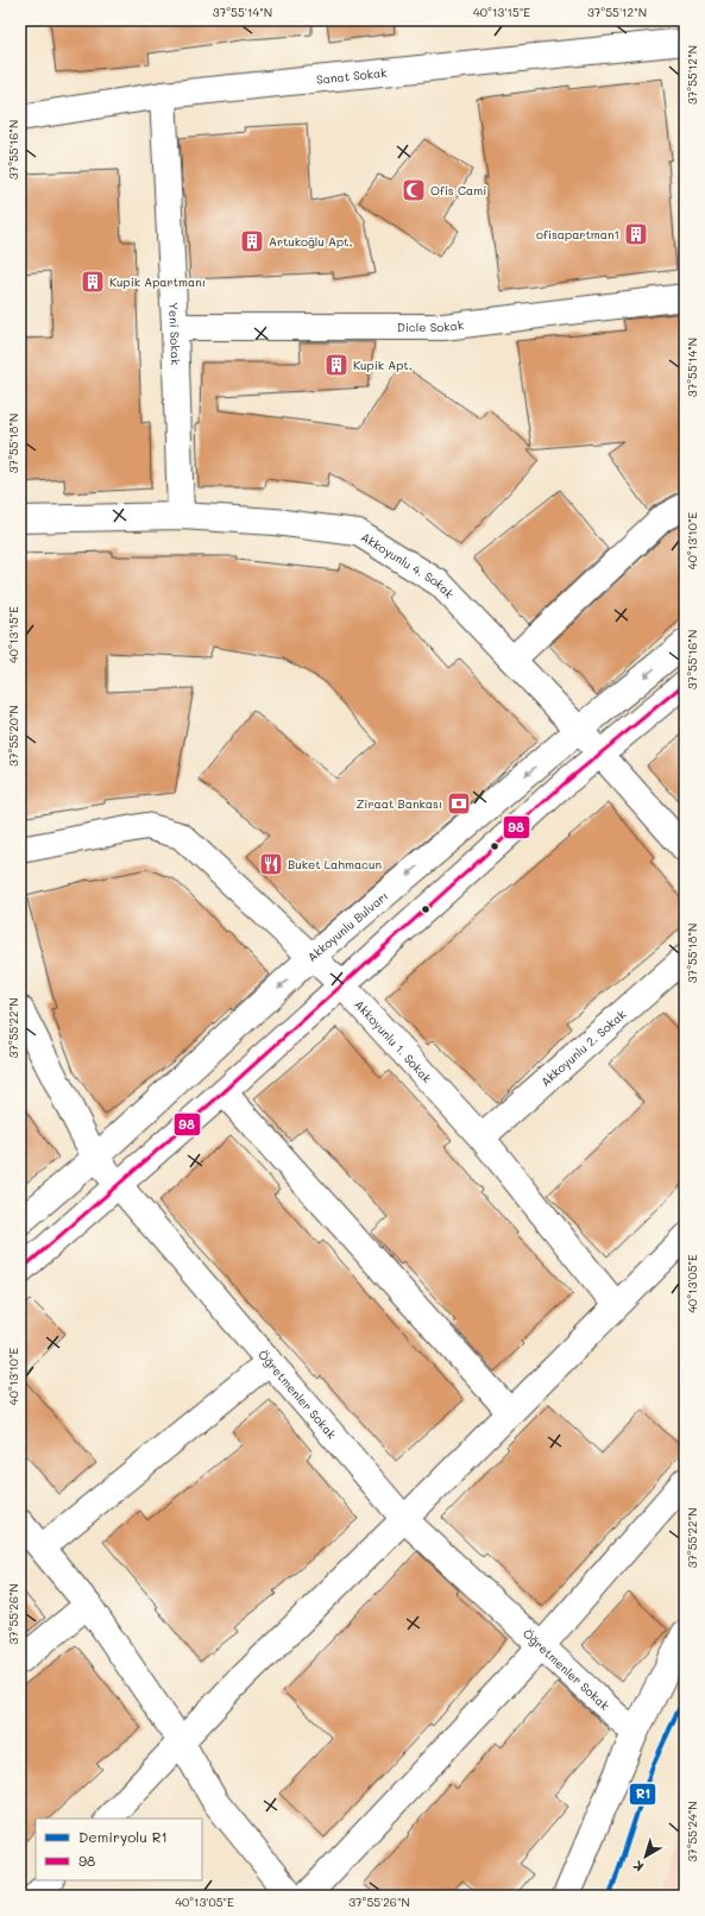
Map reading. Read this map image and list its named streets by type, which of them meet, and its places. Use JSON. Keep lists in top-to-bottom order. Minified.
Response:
{"streets":{"street":["Sanat Sokak","Dicle Sokak","Yeni Sokak","Akkoyunlu 4. Sokak","Akkoyunlu Bulvarı","Akkoyunlu 1. Sokak","Akkoyunlu 2. Sokak","Öğretmenler Sokak"]},"crossings":[["Sanat Sokak","Yeni Sokak"],["Dicle Sokak","Yeni Sokak"],["Yeni Sokak","Akkoyunlu 4. Sokak"],["Akkoyunlu 4. Sokak","Akkoyunlu Bulvarı"],["Akkoyunlu Bulvarı","Akkoyunlu 1. Sokak"],["Akkoyunlu Bulvarı","Öğretmenler Sokak"],["Akkoyunlu 1. Sokak","Akkoyunlu 2. Sokak"]],"places":{"mosque":["Ofis Cami"],"building":["ofisapartman1","Artukoğlu Apt.","Kupik Apartmanı","Kupik Apt."],"bank":["Ziraat Bankası"],"restaurant":["Buket Lahmacun"]},"lines":["transit line 98","rail line R1"],"legend":["Demiryolu R1","98"],"north":"bottom left","coordinates":["37°55'14\"N","40°13'15\"E","37°55'12\"N","37°55'16\"N","37°55'18\"N","40°13'10\"E","37°55'20\"N","37°55'22\"N","40°13'05\"E","37°55'26\"N","37°55'24\"N"]}
